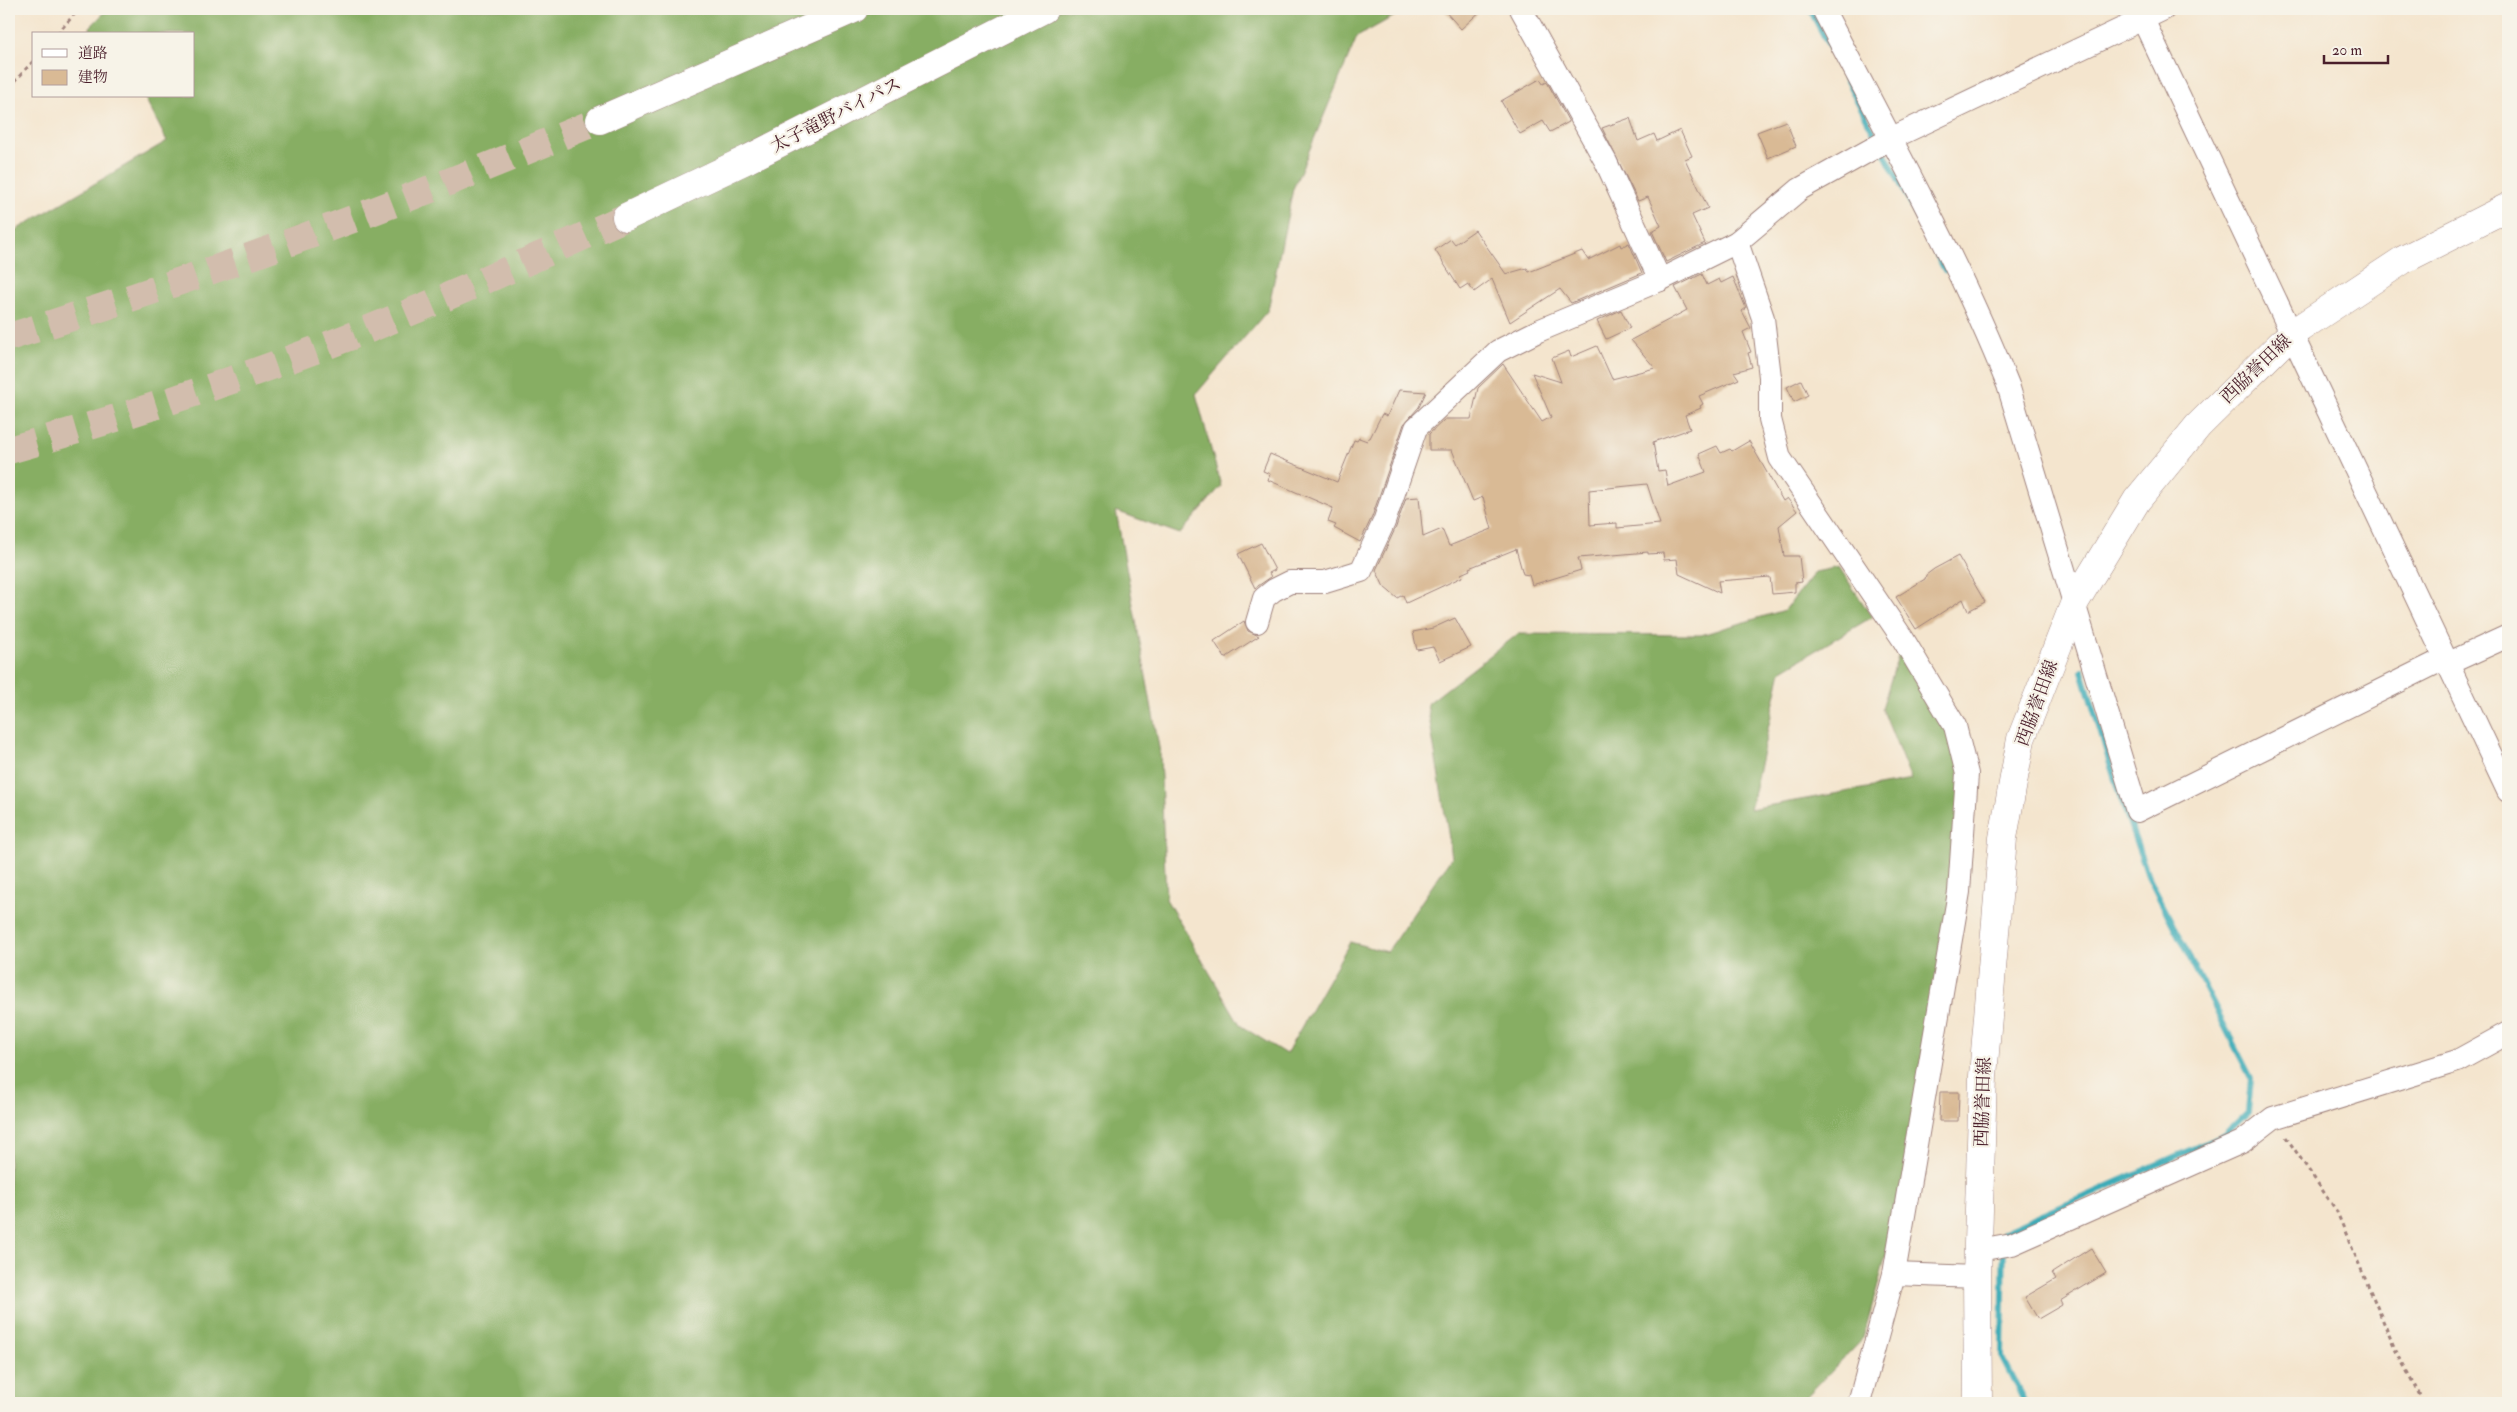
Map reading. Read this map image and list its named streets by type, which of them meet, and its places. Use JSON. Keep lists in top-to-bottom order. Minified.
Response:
{"streets":{"main road":["太子竜野バイパス","西脇誉田線"]},"legend":["道路","建物"],"scale_bar":"20 m"}
